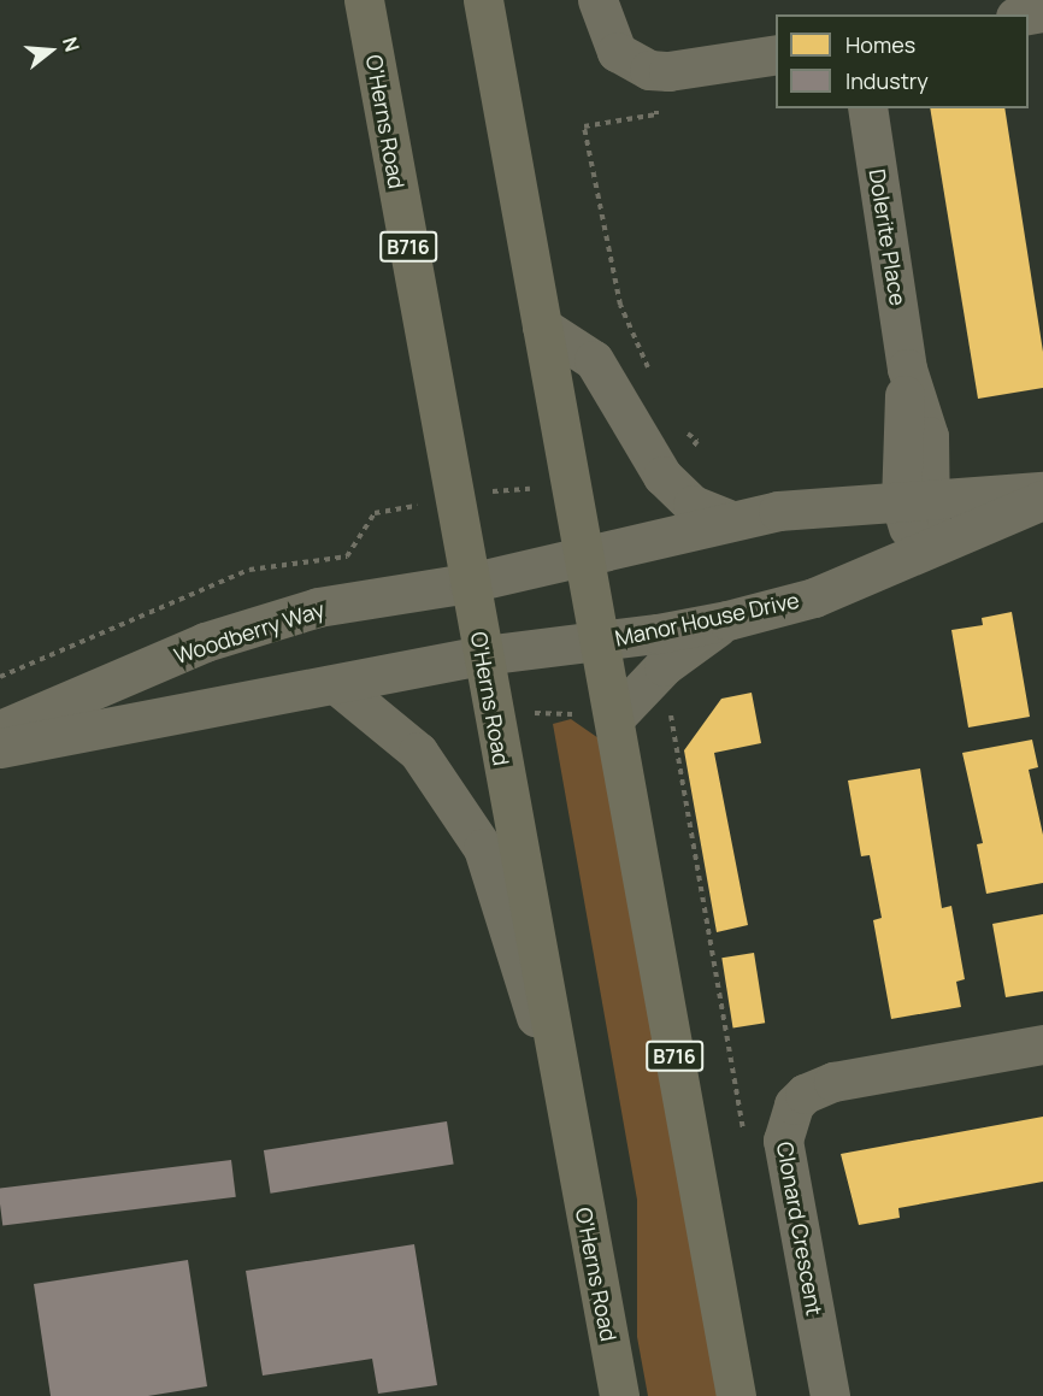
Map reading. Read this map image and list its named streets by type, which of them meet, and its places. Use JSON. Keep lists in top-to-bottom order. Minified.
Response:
{"streets":{"main road":["O'Herns Road","B716"],"street":["Dolerite Place","Manor House Drive","Woodberry Way","Clonard Crescent"]},"crossings":[["O'Herns Road","Manor House Drive"],["O'Herns Road","Woodberry Way"],["Dolerite Place","Manor House Drive"],["B716","Manor House Drive"]],"legend":["Homes","Industry"],"north":"right"}
